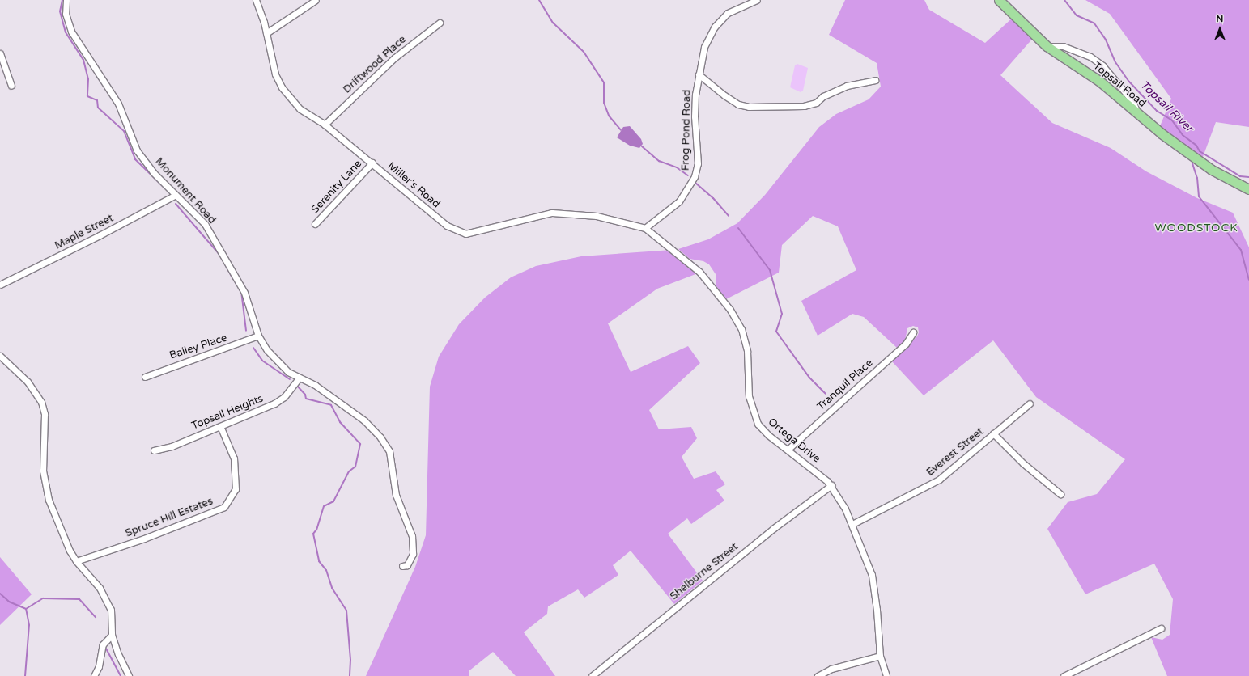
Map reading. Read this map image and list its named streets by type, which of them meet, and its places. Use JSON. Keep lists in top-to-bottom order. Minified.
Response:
{"streets":{"main road":["Topsail Road"],"street":["Driftwood Place","Frog Pond Road","Miller's Road","Serenity Lane","Monument Road","Maple Street","Bailey Place","Tranquil Place","Topsail Heights","Ortega Drive","Everest Street","Spruce Hill Estates","Shelburne Street"]},"crossings":[["Driftwood Place","Miller's Road"],["Frog Pond Road","Miller's Road"],["Frog Pond Road","Ortega Drive"],["Miller's Road","Serenity Lane"],["Miller's Road","Ortega Drive"],["Monument Road","Maple Street"],["Monument Road","Bailey Place"],["Monument Road","Topsail Heights"],["Tranquil Place","Ortega Drive"],["Topsail Heights","Spruce Hill Estates"],["Ortega Drive","Everest Street"],["Ortega Drive","Shelburne Street"]],"districts":["WOODSTOCK"],"water":["Topsail River"],"north":"top"}
